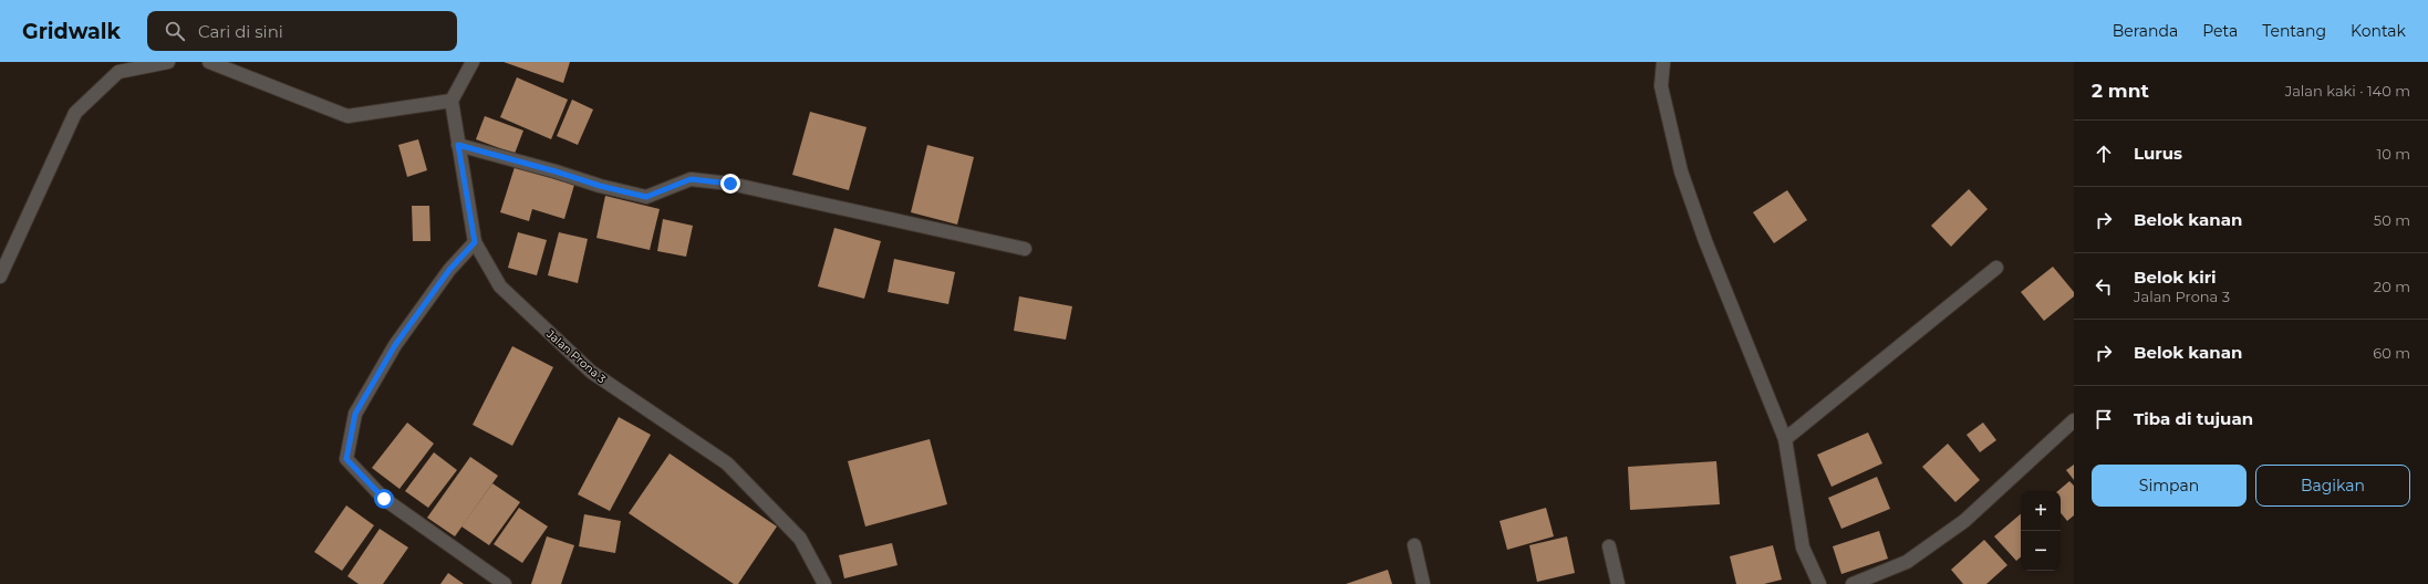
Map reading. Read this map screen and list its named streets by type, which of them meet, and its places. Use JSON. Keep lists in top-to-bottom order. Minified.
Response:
{"streets":{"street":["Jalan Prona 3"]},"page":{"header":"Gridwalk","search":"Cari di sini","nav":["Beranda","Peta","Tentang","Kontak"],"heading":["2 mnt","Jalan kaki · 140 m"],"list":[["Lurus","10 m"],["Belok kanan","50 m"],["Belok kiri","Jalan Prona 3","20 m"],["Belok kanan","60 m"],"Tiba di tujuan"],"buttons":["Simpan","Bagikan"],"map_buttons":["+","−"]}}
